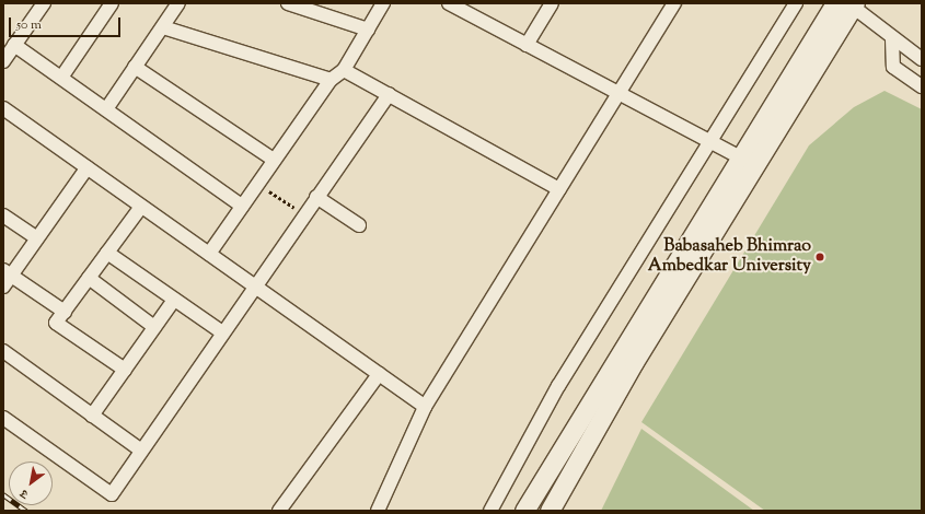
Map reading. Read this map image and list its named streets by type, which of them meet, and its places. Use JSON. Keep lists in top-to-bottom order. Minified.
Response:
{"places":["Babasaheb Bhimrao Ambedkar University"],"scale_bar":"50 m","north":"bottom left"}
